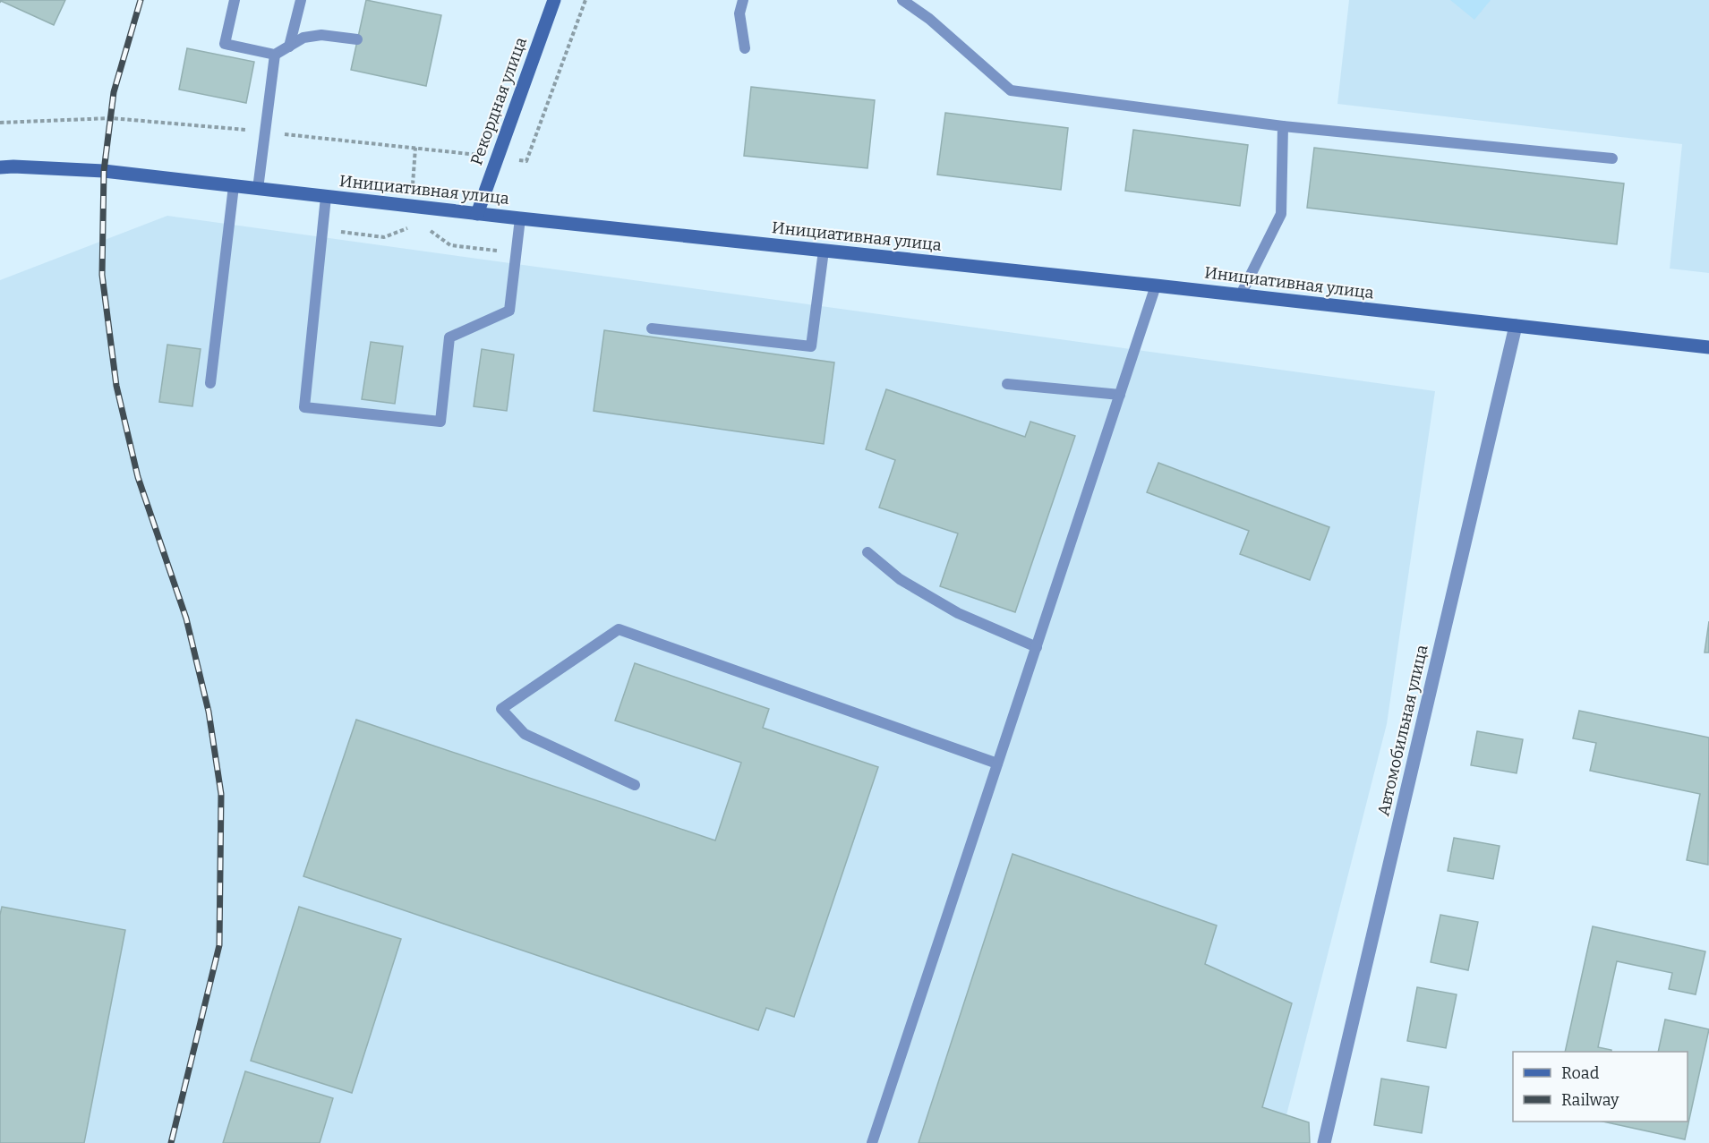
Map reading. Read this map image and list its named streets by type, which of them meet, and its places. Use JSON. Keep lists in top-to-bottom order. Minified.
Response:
{"streets":{"main road":["Рекордная улица","Инициативная улица"],"street":["Автомобильная улица"]},"crossings":[["Рекордная улица","Инициативная улица"],["Инициативная улица","Автомобильная улица"]],"legend":["Road","Railway"]}
